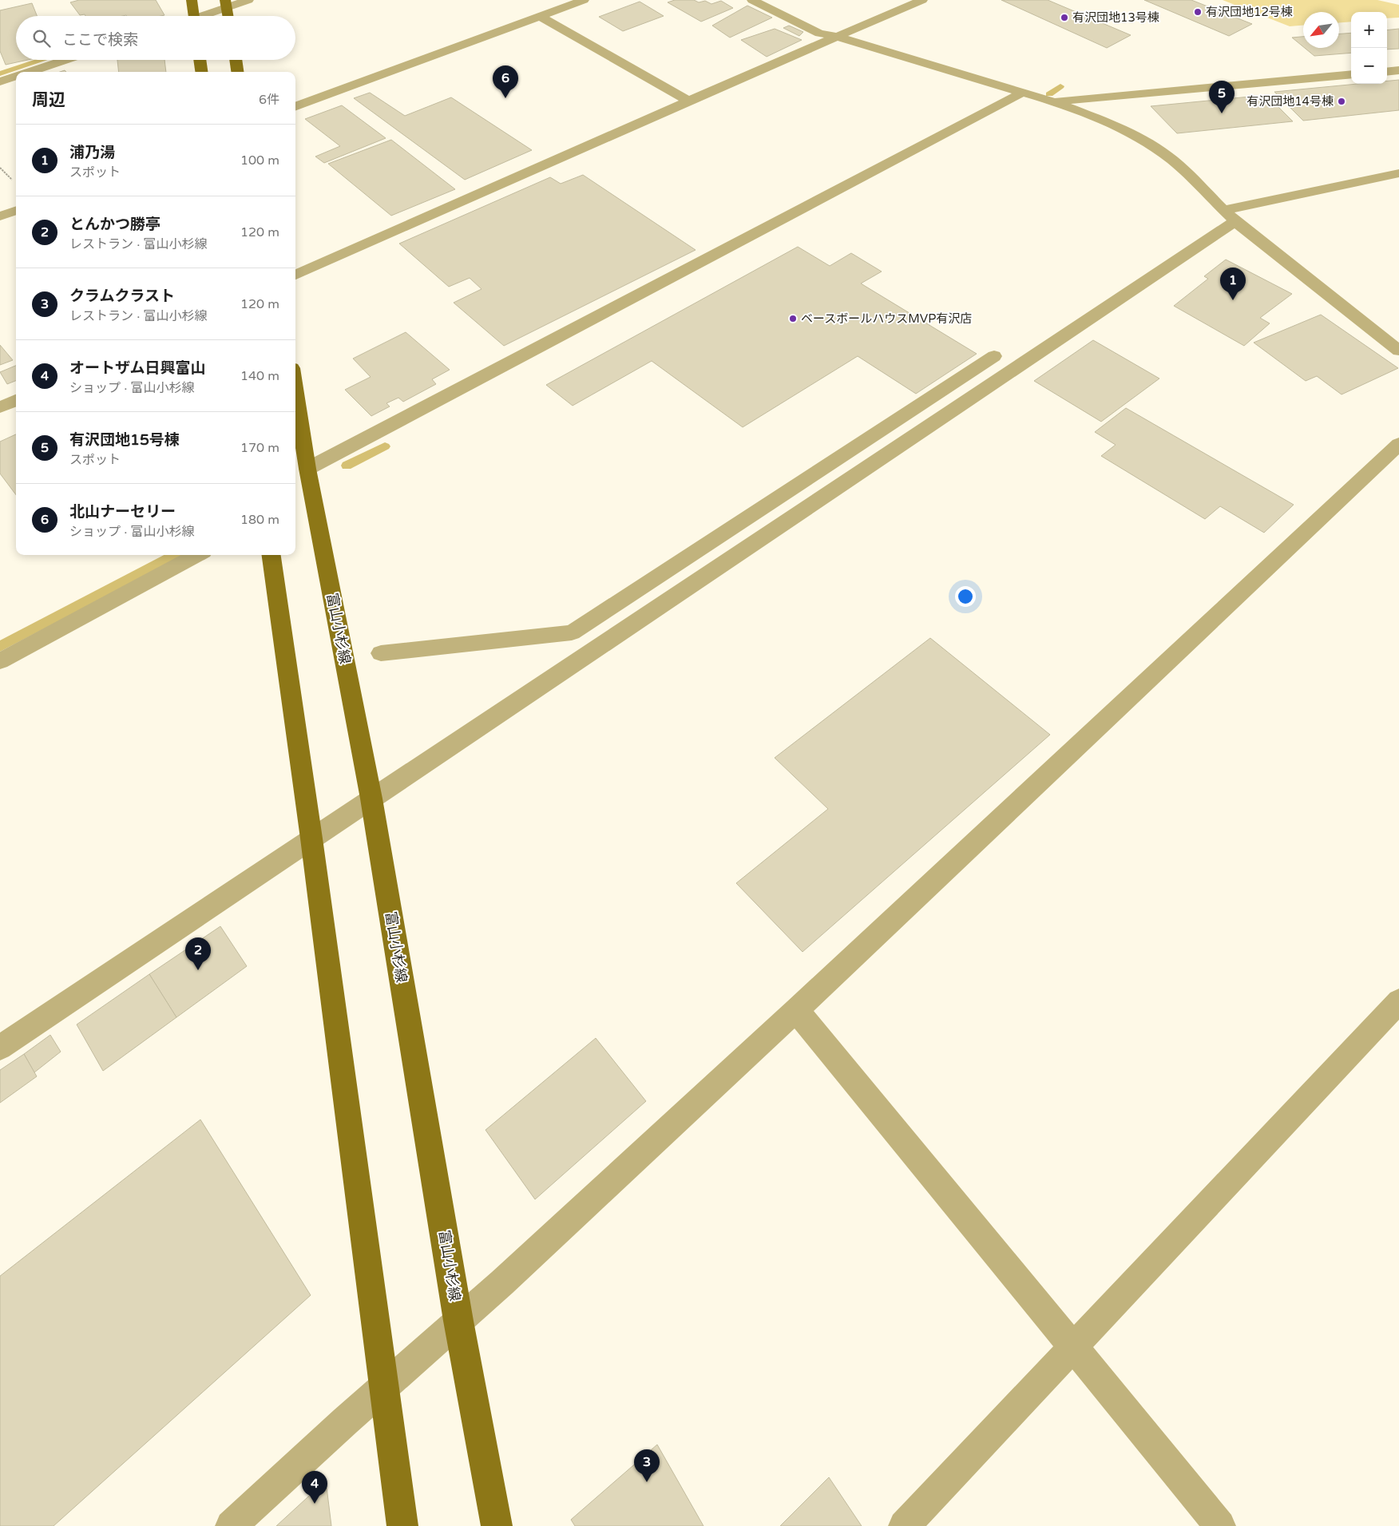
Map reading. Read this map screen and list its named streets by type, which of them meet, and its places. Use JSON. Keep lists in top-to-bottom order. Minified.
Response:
{"streets":{"main road":["富山小杉線"]},"places":["有沢団地12号棟","有沢団地13号棟","有沢団地14号棟","ベースボールハウスMVP有沢店"],"north":"bottom left","page":{"map_buttons":["+","−"],"search":"ここで検索","pins":["6","5","1","2","3","4"],"heading":["周辺","6件"],"list":[{"mark":"1","name":"浦乃湯","note":"スポット","value":"100 m"},{"mark":"2","name":"とんかつ勝亭","note":"レストラン · 富山小杉線","value":"120 m"},{"mark":"3","name":"クラムクラスト","note":"レストラン · 富山小杉線","value":"120 m"},{"mark":"4","name":"オートザム日興富山","note":"ショップ · 富山小杉線","value":"140 m"},{"mark":"5","name":"有沢団地15号棟","note":"スポット","value":"170 m"},{"mark":"6","name":"北山ナーセリー","note":"ショップ · 富山小杉線","value":"180 m"}]}}
